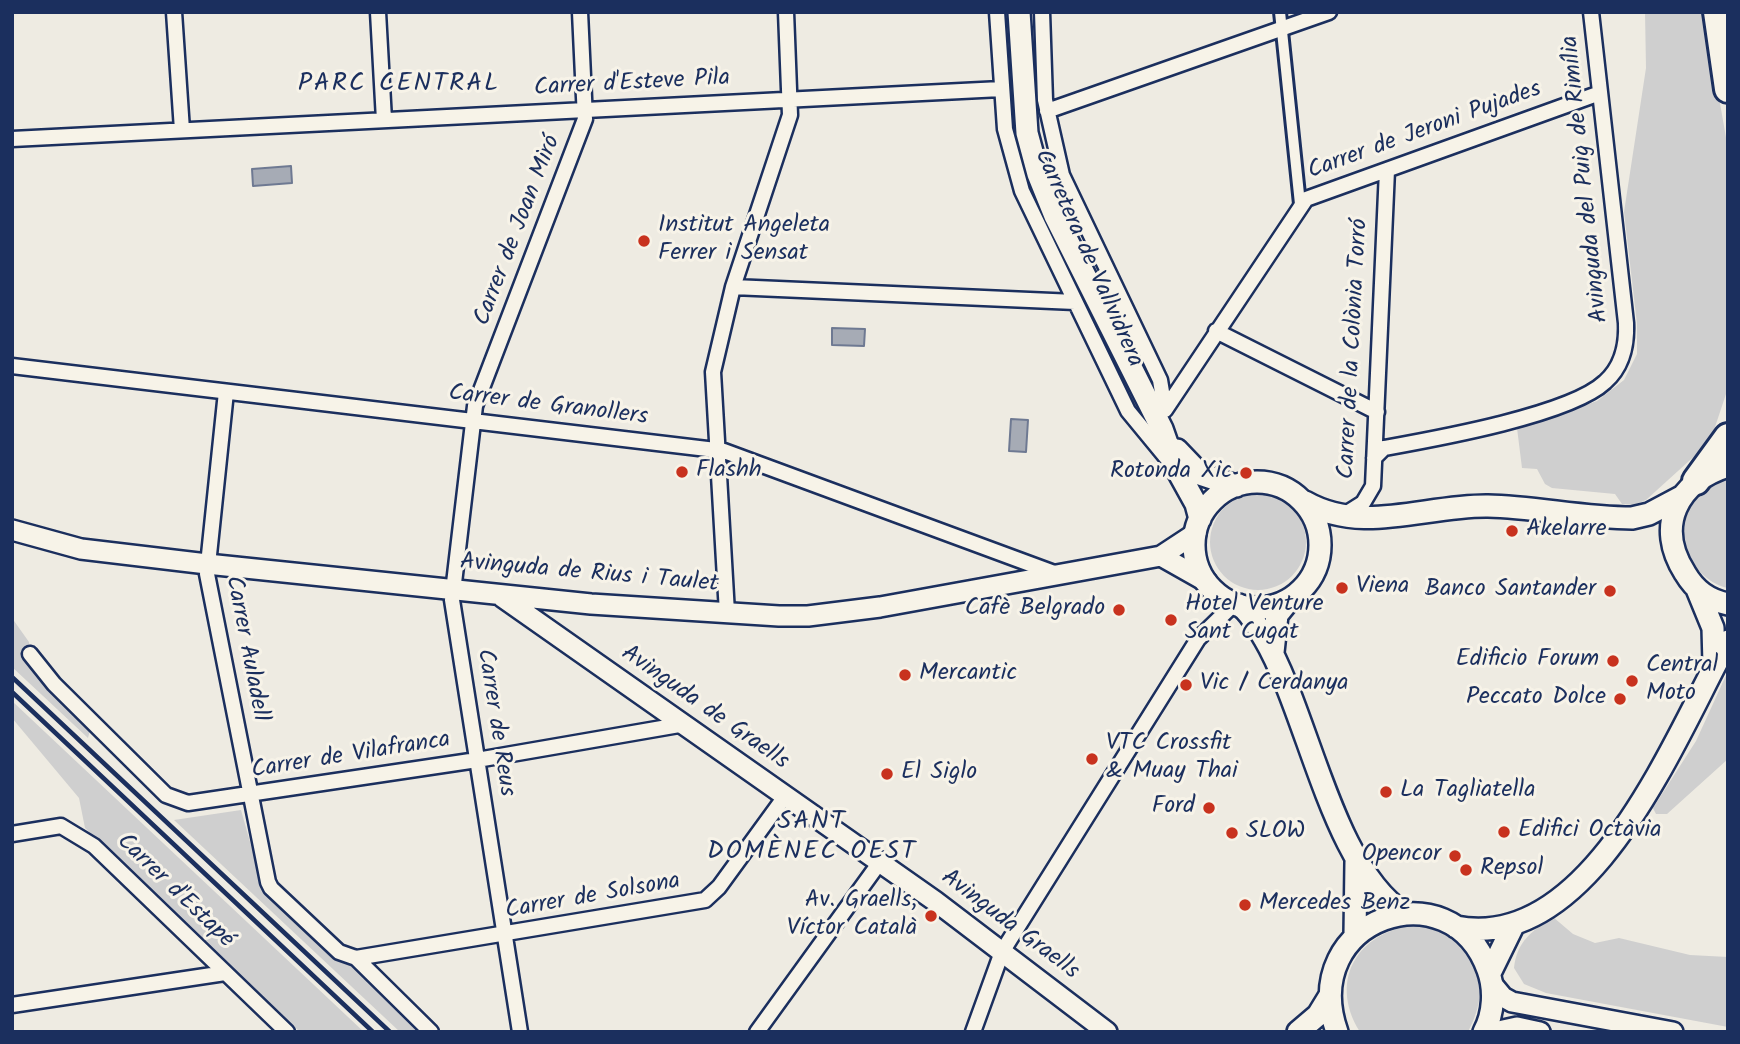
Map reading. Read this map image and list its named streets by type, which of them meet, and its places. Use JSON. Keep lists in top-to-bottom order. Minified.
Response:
{"streets":{"main road":["Carretera de Vallvidrera"],"street":["Carrer d'Esteve Pila","Carrer de Jeroni Pujades","Avinguda del Puig de Rimília","Carrer de Joan Miró","Carrer de la Colònia Torró","Carrer de Granollers","Avinguda de Rius i Taulet","Carrer Auladell","Avinguda de Graells","Carrer de Reus","Carrer de Vilafranca","Carrer d'Estapé","Carrer de Solsona","Avinguda Graells"]},"crossings":[["Carrer d'Esteve Pila","Carrer de Joan Miró"],["Carrer d'Esteve Pila","Carretera de Vallvidrera"],["Carrer de Jeroni Pujades","Avinguda del Puig de Rimília"],["Carrer de Jeroni Pujades","Carretera de Vallvidrera"],["Carrer de Jeroni Pujades","Carrer de la Colònia Torró"],["Avinguda del Puig de Rimília","Carrer de la Colònia Torró"],["Carrer de Joan Miró","Carrer de Granollers"],["Carrer de Joan Miró","Carrer de Reus"],["Carretera de Vallvidrera","Avinguda de Rius i Taulet"],["Carrer de Granollers","Avinguda de Rius i Taulet"],["Carrer de Granollers","Carrer Auladell"],["Carrer de Granollers","Carrer de Reus"],["Avinguda de Rius i Taulet","Carrer Auladell"],["Avinguda de Rius i Taulet","Avinguda de Graells"],["Avinguda de Rius i Taulet","Carrer de Reus"],["Carrer Auladell","Carrer de Vilafranca"],["Carrer Auladell","Carrer de Solsona"],["Avinguda de Graells","Carrer de Vilafranca"],["Avinguda de Graells","Carrer de Solsona"],["Avinguda de Graells","Avinguda Graells"],["Carrer de Reus","Carrer de Vilafranca"],["Carrer de Reus","Carrer de Solsona"]],"districts":["PARC CENTRAL","SANT DOMÈNEC OEST"],"places":["Institut Angeleta Ferrer i Sensat","Flashh","Rotonda Xic","Akelarre","Viena","Banco Santander","Cafè Belgrado","Hotel Venture Sant Cugat","Edificio Forum","Mercantic","Central Moto","Vic / Cerdanya","Peccato Dolce","VTC Crossfit & Muay Thai","El Siglo","La Tagliatella","Ford","Edifici Octàvia","SLOW","Opencor","Repsol","Mercedes Benz","Av. Graells, Víctor Català"]}
